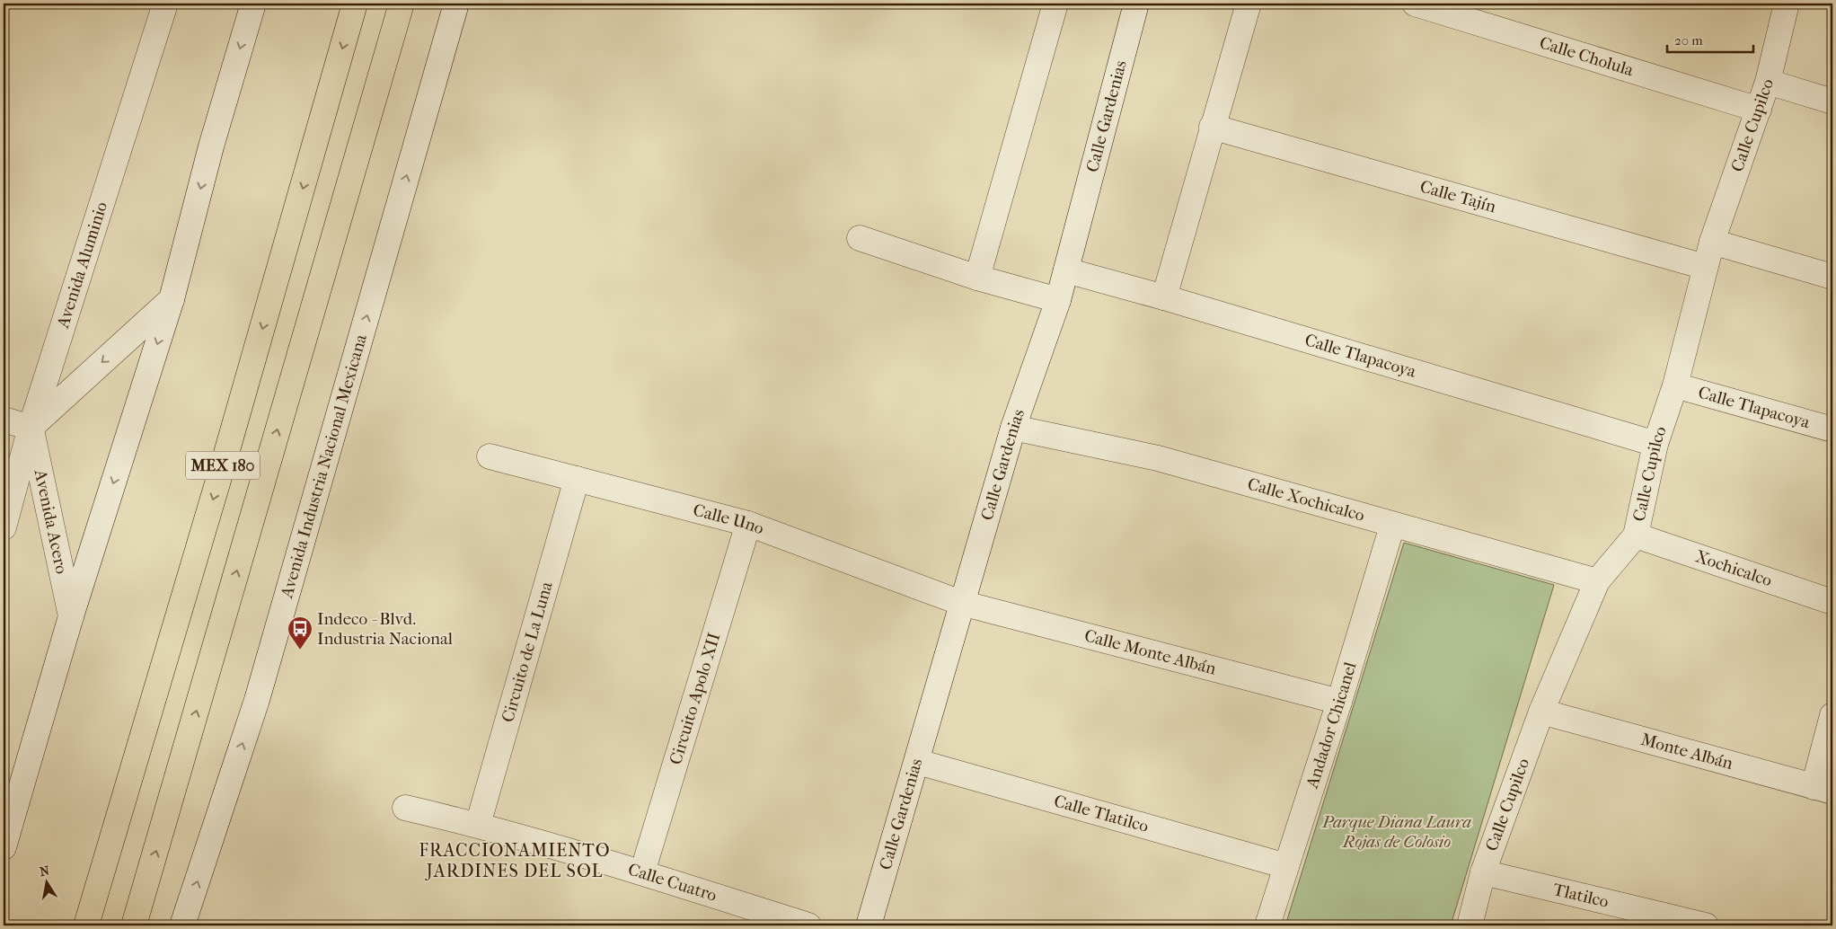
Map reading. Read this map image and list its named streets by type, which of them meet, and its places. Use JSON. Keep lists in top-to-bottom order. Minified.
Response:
{"streets":{"highway":["MEX 180"],"street":["Calle Cholula","Calle Gardenias","Calle Cupilco","Calle Tajín","Avenida Aluminio","Calle Tlapacoya","Avenida Industria Nacional Mexicana","Calle Xochicalco","Calle Uno","Avenida Acero","Xochicalco","Circuito de La Luna","Calle Monte Albán","Circuito Apolo XII","Andador Chicanel","Monte Albán","Calle Tlatilco","Calle Cuatro","Tlatilco"]},"crossings":[["Calle Cholula","Calle Cupilco"],["Calle Gardenias","Calle Tlapacoya"],["Calle Gardenias","Calle Xochicalco"],["Calle Gardenias","Calle Uno"],["Calle Gardenias","Calle Monte Albán"],["Calle Gardenias","Calle Tlatilco"],["Calle Cupilco","Calle Tajín"],["Calle Cupilco","Calle Tlapacoya"],["Calle Cupilco","Calle Xochicalco"],["Calle Cupilco","Xochicalco"],["Calle Cupilco","Monte Albán"],["Calle Cupilco","Tlatilco"],["Avenida Aluminio","Avenida Acero"],["Calle Xochicalco","Andador Chicanel"],["Calle Uno","Circuito de La Luna"],["Calle Uno","Calle Monte Albán"],["Calle Uno","Circuito Apolo XII"],["Circuito de La Luna","Calle Cuatro"],["Calle Monte Albán","Andador Chicanel"],["Circuito Apolo XII","Calle Cuatro"],["Andador Chicanel","Calle Tlatilco"]],"districts":["FRACCIONAMIENTO JARDINES DEL SOL"],"parks":["Parque Diana Laura Rojas de Colosio"],"places":{"bus stop":["Indeco - Blvd. Industria Nacional"]},"scale_bar":"20 m","north":"top"}
